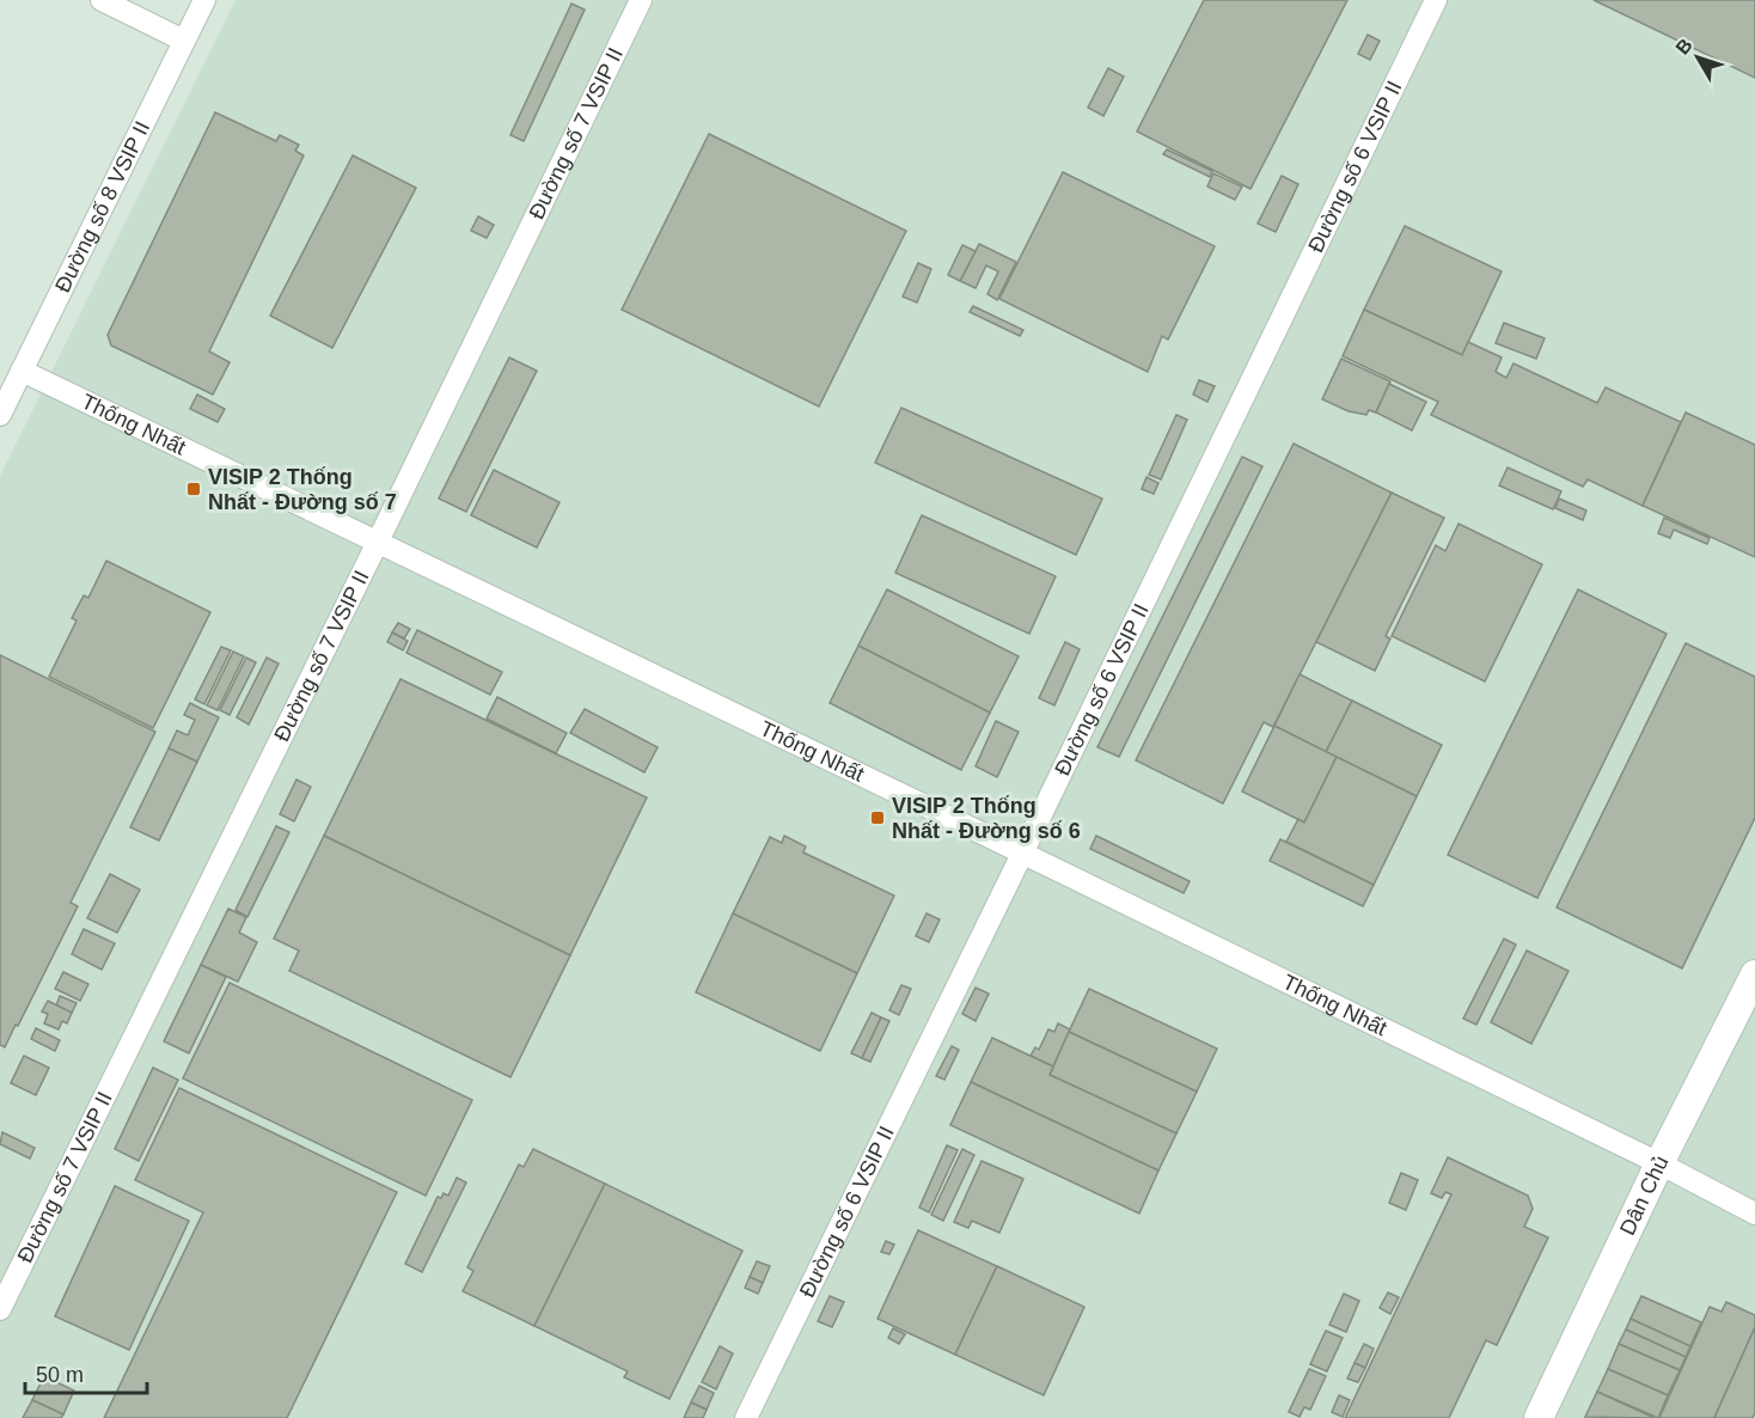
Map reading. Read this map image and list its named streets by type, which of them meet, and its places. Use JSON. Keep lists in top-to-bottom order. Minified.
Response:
{"streets":{"main road":["Dân Chủ"],"street":["Đường số 7 VSIP II","Đường số 6 VSIP II","Đường số 8 VSIP II","Thống Nhất"]},"crossings":[["Đường số 7 VSIP II","Thống Nhất"],["Đường số 6 VSIP II","Thống Nhất"],["Đường số 8 VSIP II","Thống Nhất"],["Thống Nhất","Dân Chủ"]],"places":{"transit":["VISIP 2 Thống Nhất - Đường số 7","VISIP 2 Thống Nhất - Đường số 6"]},"scale_bar":"50 m","north":"top left"}
